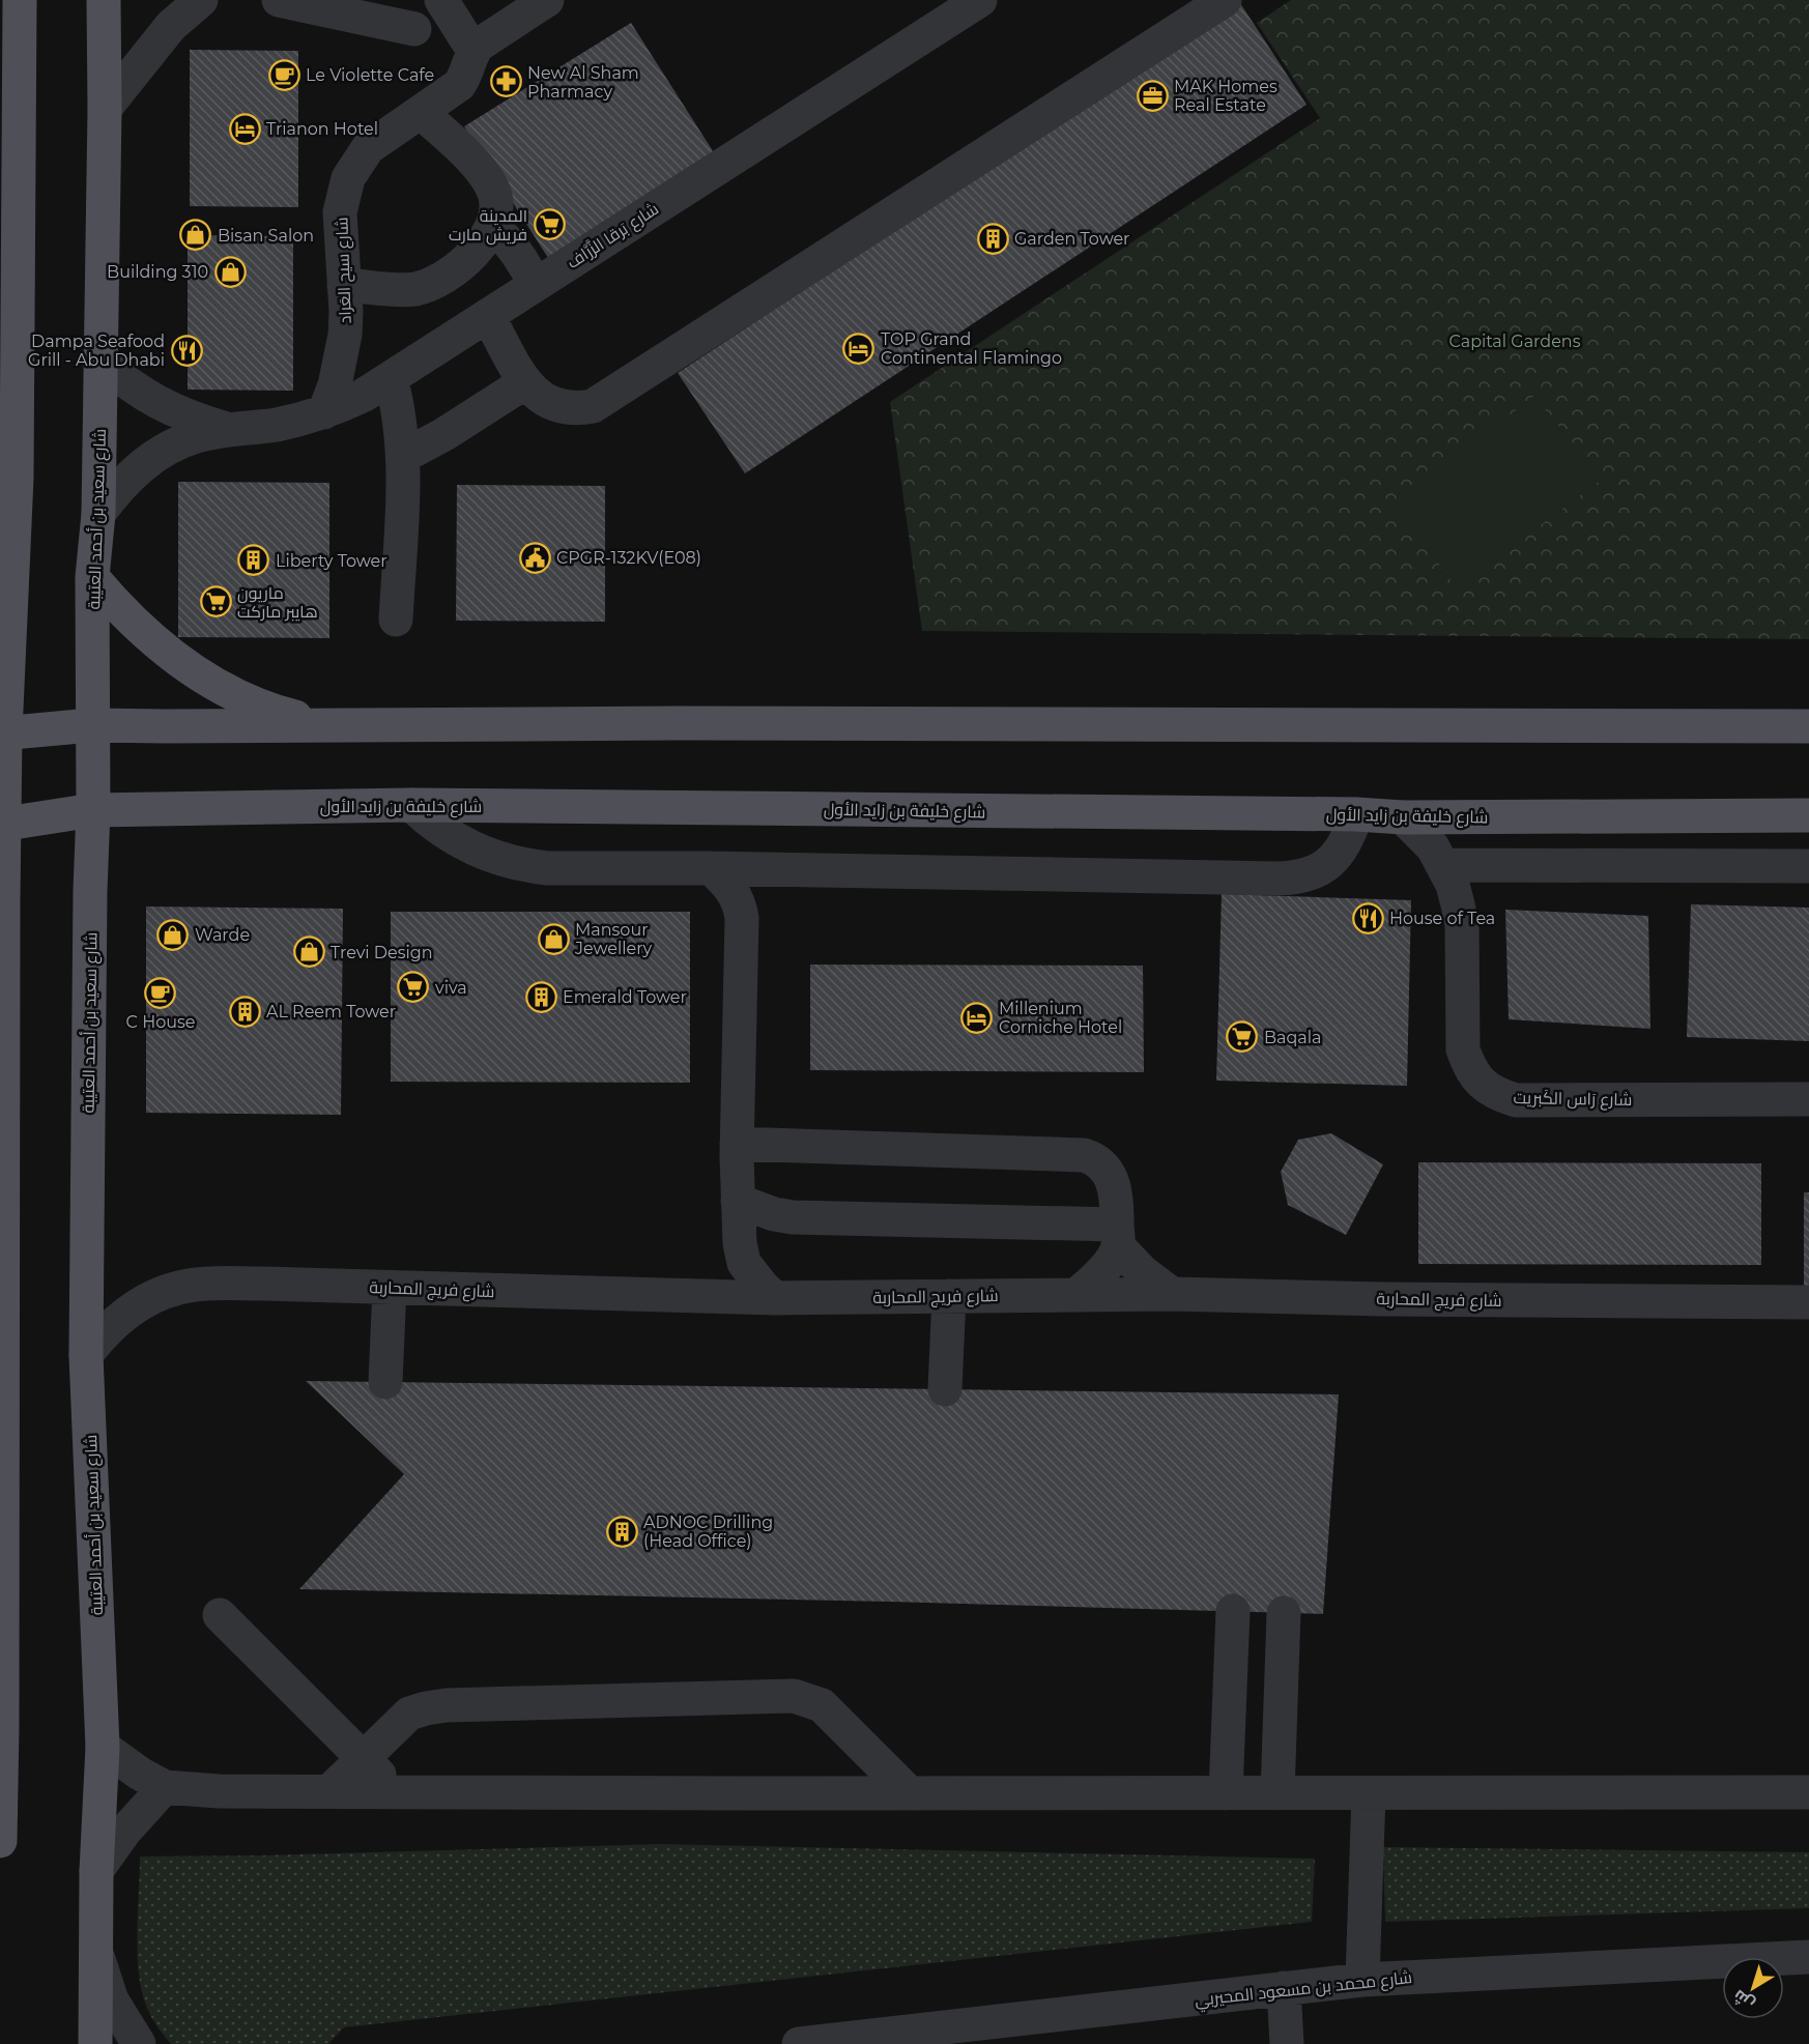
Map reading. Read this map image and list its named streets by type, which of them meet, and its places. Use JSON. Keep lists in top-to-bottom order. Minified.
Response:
{"streets":{"main road":["شارع سعيد بن أحمد العتيبة","شارع خليفة بن زايد الأول"],"street":["شارع بَرقا الزَّرَّاف","شارع سيح العَراد","شارع رَاس الكَبريت","شارع فريج المحاربة","شارع محمد بن مسعود المحيربي"]},"crossings":[["شارع بَرقا الزَّرَّاف","شارع سيح العَراد"],["شارع بَرقا الزَّرَّاف","شارع سعيد بن أحمد العتيبة"],["شارع سعيد بن أحمد العتيبة","شارع خليفة بن زايد الأول"],["شارع سعيد بن أحمد العتيبة","شارع فريج المحاربة"],["شارع خليفة بن زايد الأول","شارع رَاس الكَبريت"]],"parks":["Capital Gardens"],"places":{"cafe":["Le Violette Cafe","C House"],"pharmacy":["New Al Sham Pharmacy"],"office":["MAK Homes Real Estate"],"hotel":["Trianon Hotel","TOP Grand Continental Flamingo","Millenium Corniche Hotel"],"supermarket":["المدينة فريش مارت","ماريون هايبر ماركت","viva","Baqala"],"shop":["Bisan Salon","Building 310","Warde","Mansour Jewellery","Trevi Design"],"building":["Garden Tower","Liberty Tower","Emerald Tower","AL Reem Tower","ADNOC Drilling (Head Office)"],"restaurant":["Dampa Seafood Grill - Abu Dhabi","House of Tea"],"public building":["CPGR-132KV(E08)"]},"north":"bottom left"}
